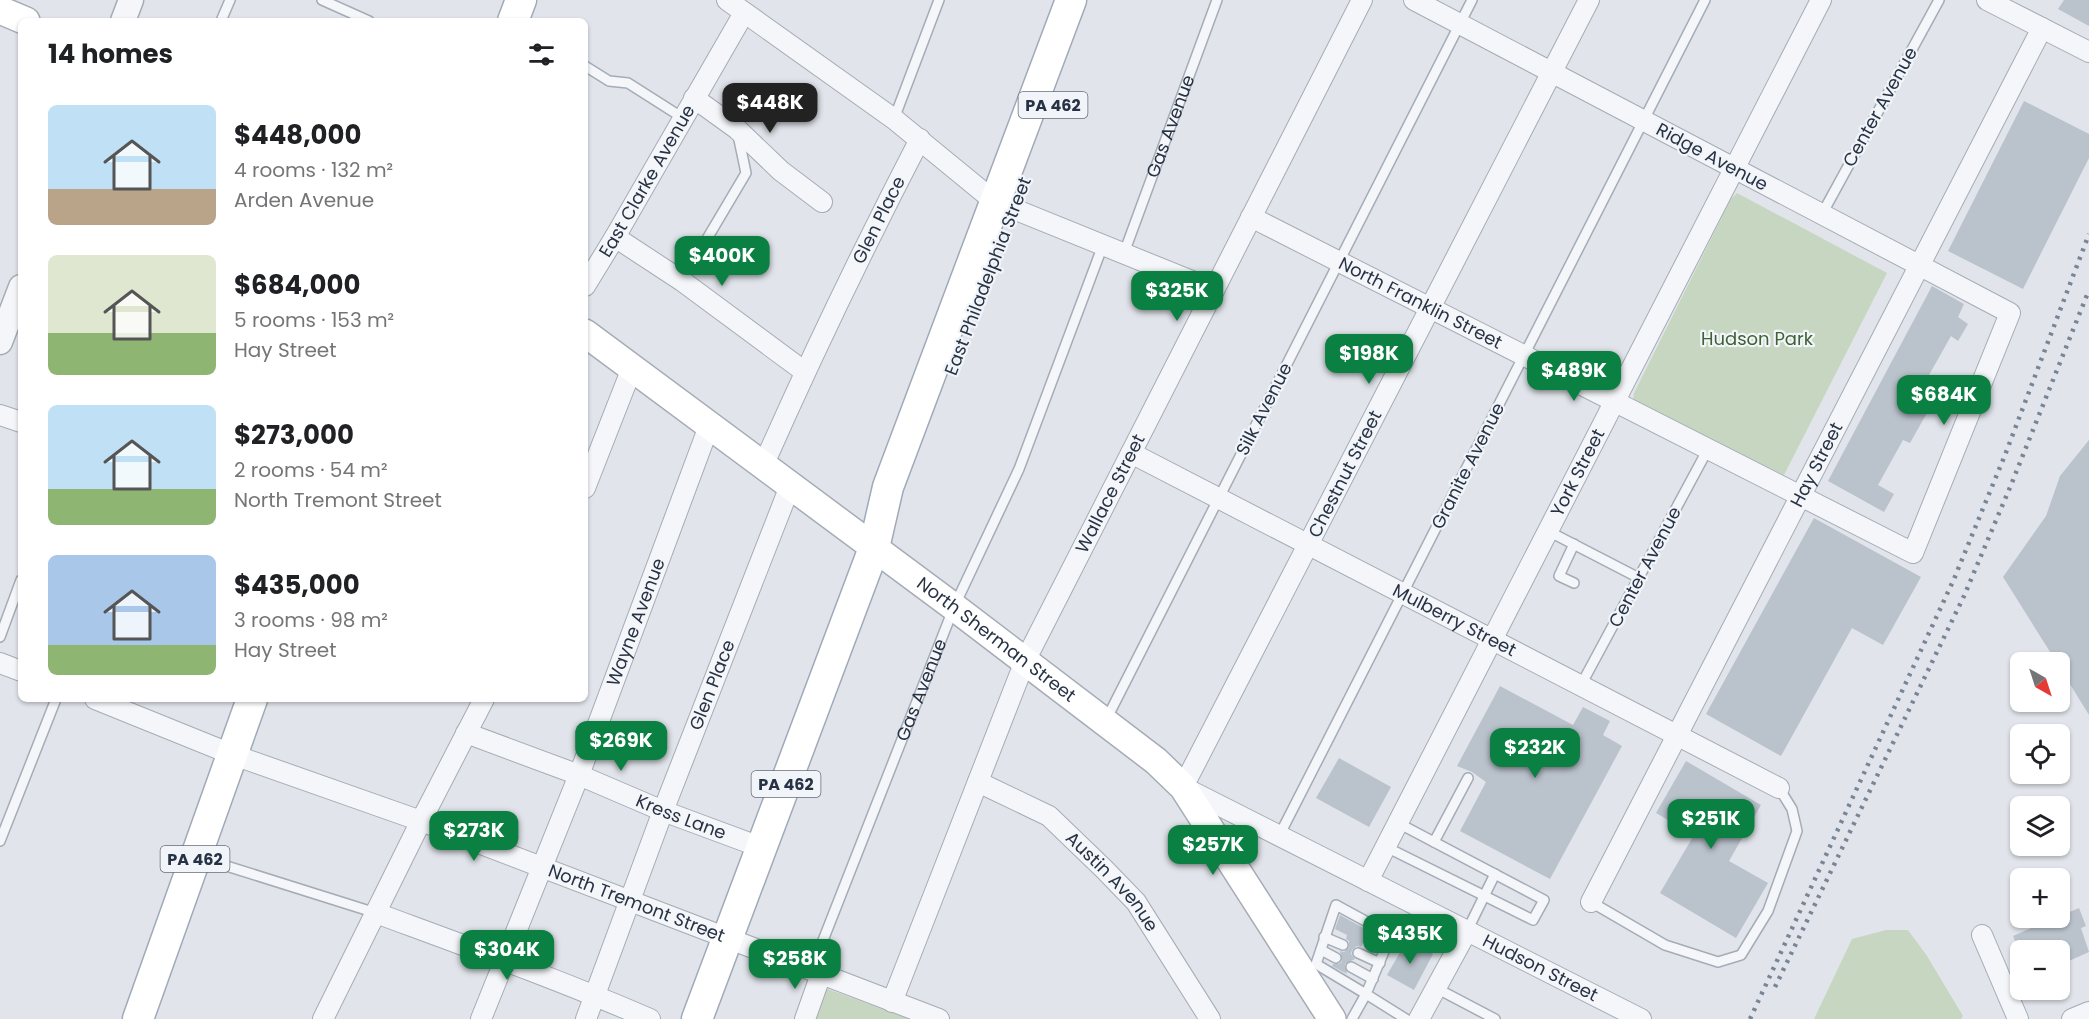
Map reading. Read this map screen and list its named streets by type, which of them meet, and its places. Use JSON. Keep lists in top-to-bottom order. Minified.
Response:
{"streets":{"main road":["PA 462","East Philadelphia Street","North Sherman Street"],"street":["Gas Avenue","Ridge Avenue","East Clarke Avenue","Glen Place","North Franklin Street","Hay Street","York Street","Chestnut Street","Wallace Street","Mulberry Street","Wayne Avenue","Kress Lane","Austin Avenue","North Tremont Street","Hudson Street"],"lane":["Center Avenue","Silk Avenue","Granite Avenue"]},"crossings":[["PA 462","North Tremont Street"],["Center Avenue","Ridge Avenue"],["Center Avenue","North Franklin Street"],["Center Avenue","Mulberry Street"],["Gas Avenue","North Sherman Street"],["Gas Avenue","North Tremont Street"],["Ridge Avenue","North Franklin Street"],["Ridge Avenue","Silk Avenue"],["Ridge Avenue","Hay Street"],["Ridge Avenue","Granite Avenue"],["Ridge Avenue","York Street"],["Ridge Avenue","Chestnut Street"],["Glen Place","North Sherman Street"],["Glen Place","Kress Lane"],["Glen Place","North Tremont Street"],["East Philadelphia Street","North Sherman Street"],["East Philadelphia Street","Kress Lane"],["East Philadelphia Street","North Tremont Street"],["North Franklin Street","Silk Avenue"],["North Franklin Street","Hay Street"],["North Franklin Street","Granite Avenue"],["North Franklin Street","York Street"],["North Franklin Street","Chestnut Street"],["North Franklin Street","Wallace Street"],["Silk Avenue","Mulberry Street"],["Silk Avenue","North Sherman Street"],["Hay Street","Mulberry Street"],["Granite Avenue","Mulberry Street"],["Granite Avenue","Hudson Street"],["York Street","Mulberry Street"],["York Street","Hudson Street"],["Chestnut Street","Mulberry Street"],["Chestnut Street","North Sherman Street"],["Chestnut Street","Hudson Street"],["Wallace Street","Mulberry Street"],["Wallace Street","North Sherman Street"],["Wallace Street","Austin Avenue"],["Wallace Street","North Tremont Street"],["Wayne Avenue","North Sherman Street"],["Wayne Avenue","Kress Lane"],["Wayne Avenue","North Tremont Street"],["North Sherman Street","Hudson Street"]],"parks":["Hudson Park"],"north":"bottom right","page":{"heading":"14 homes","price":["$448K","$400K","$325K","$198K","$489K","$684K","$269K","$232K","$251K","$273K","$257K","$435K","$304K","$258K"],"list":[{"name":"$448,000","note":"4 rooms · 132 m² · Arden Avenue"},{"name":"$684,000","note":"5 rooms · 153 m² · Hay Street"},{"name":"$273,000","note":"2 rooms · 54 m² · North Tremont Street"},{"name":"$435,000","note":"3 rooms · 98 m² · Hay Street"}],"map_buttons":["+","−"]}}
